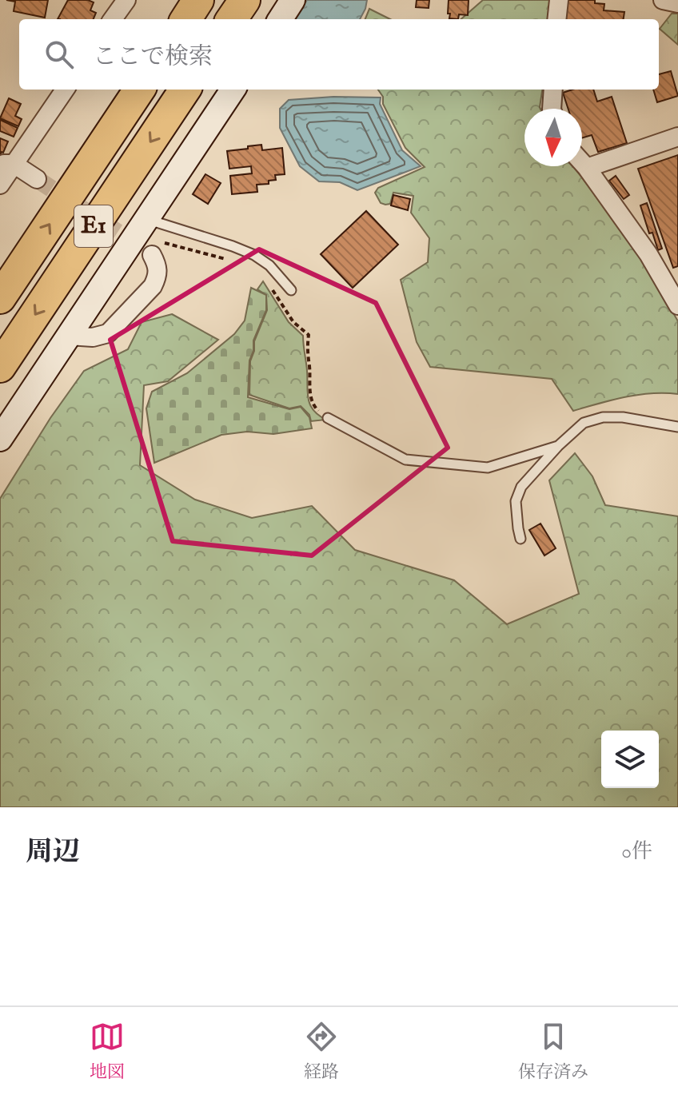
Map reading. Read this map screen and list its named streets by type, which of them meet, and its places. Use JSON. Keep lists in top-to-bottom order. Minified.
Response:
{"streets":{"highway":["E1"]},"north":"bottom","page":{"search":"ここで検索","heading":["周辺","0件"],"nav":["地図","経路","保存済み"]}}
